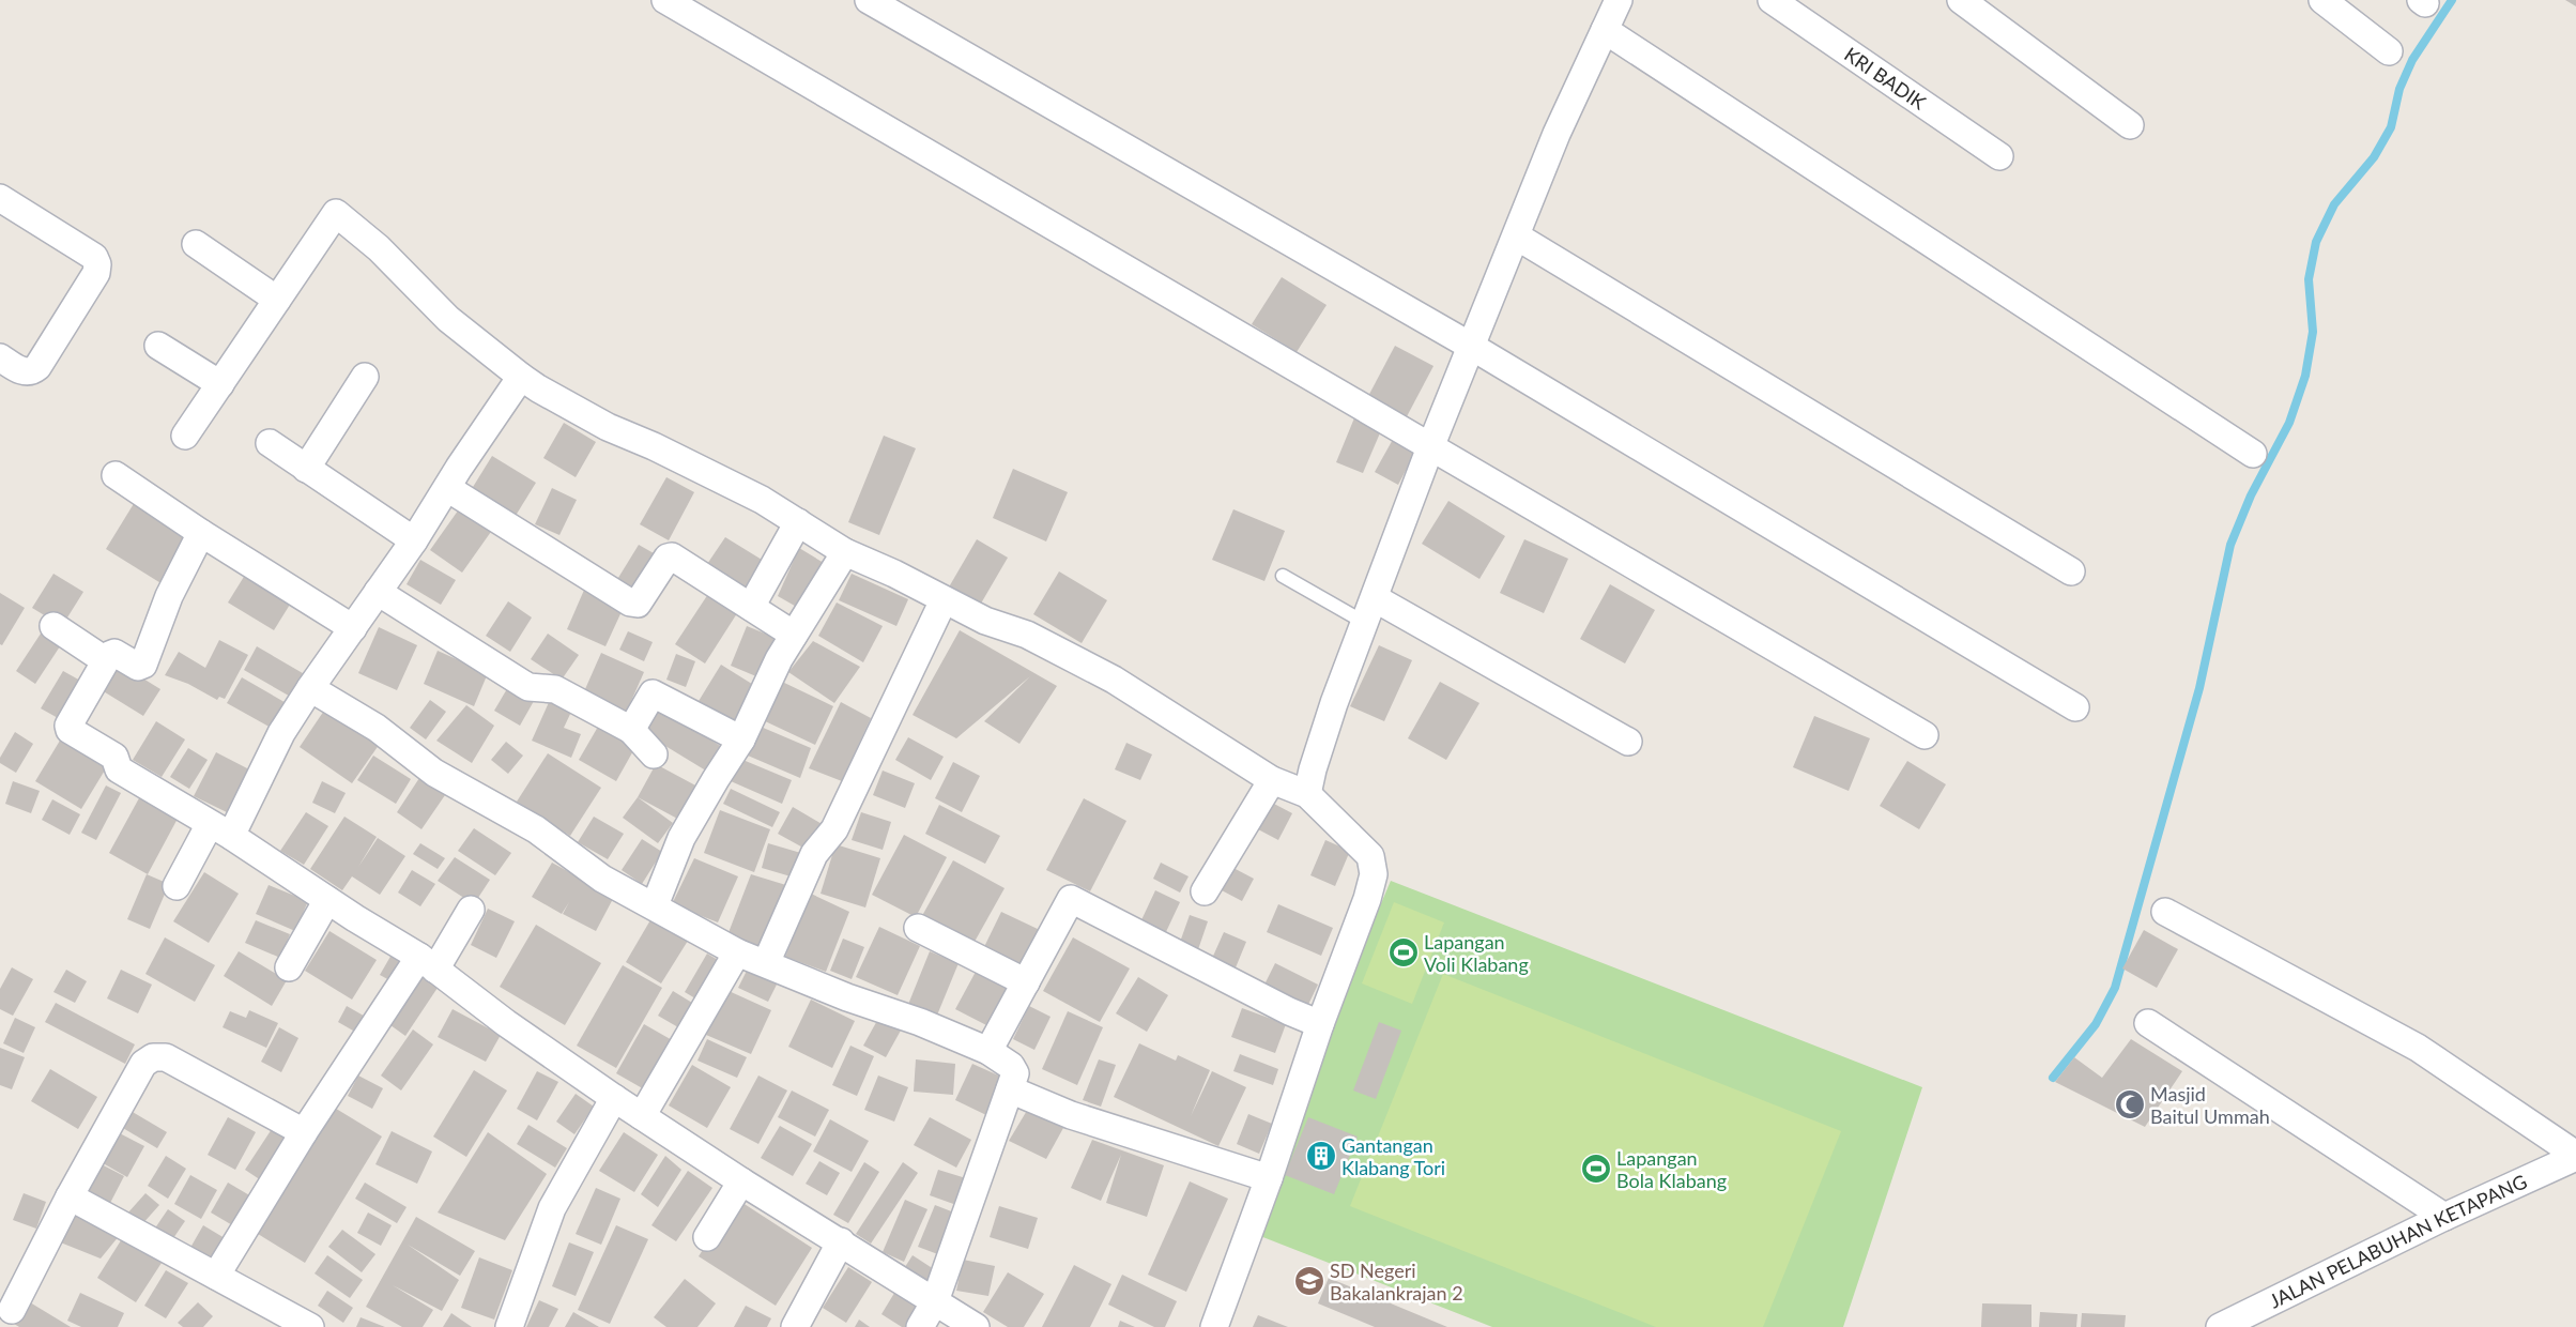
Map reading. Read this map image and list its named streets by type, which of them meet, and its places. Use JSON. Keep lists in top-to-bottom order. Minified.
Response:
{"streets":{"street":["KRI BADIK","JALAN PELABUHAN KETAPANG"]},"places":{"sports":["Lapangan Voli Klabang","Lapangan Bola Klabang"],"mosque":["Masjid Baitul Ummah"],"building":["Gantangan Klabang Tori"],"school or university":["SD Negeri Bakalankrajan 2"]}}
